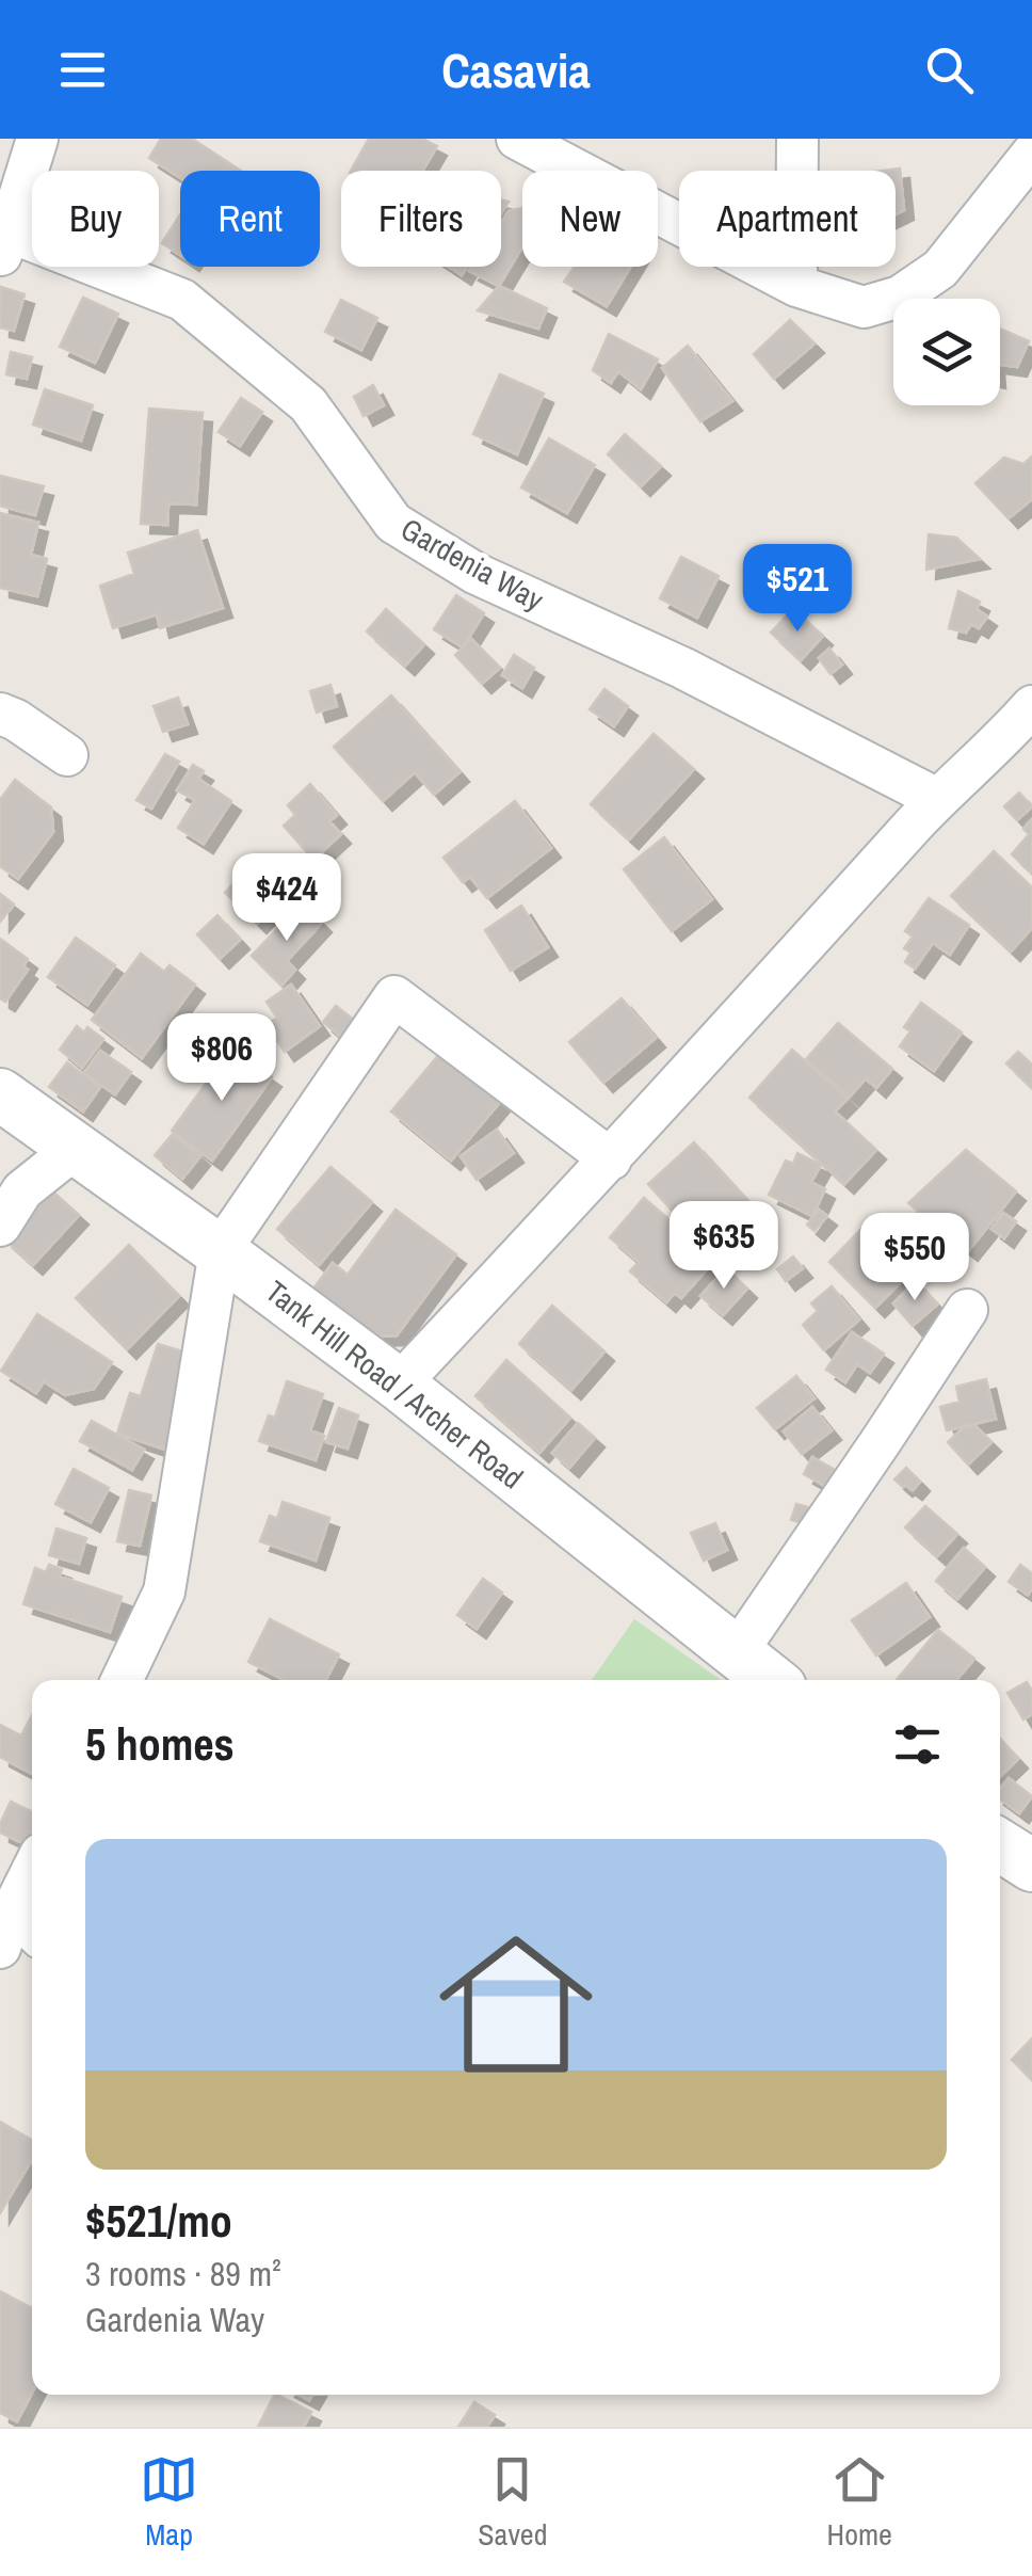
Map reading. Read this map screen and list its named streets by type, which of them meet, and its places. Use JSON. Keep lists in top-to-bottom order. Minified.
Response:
{"streets":{"street":["Gardenia Way","Tank Hill Road / Archer Road"]},"page":{"header":"Casavia","chip":["Buy","Rent","Filters","New","Apartment"],"price":["$521","$424","$806","$635","$550"],"heading":"5 homes","list":[{"name":"$521/mo","note":"3 rooms · 89 m² · Gardenia Way"}],"tabs":["Map","Saved","Home"]}}
